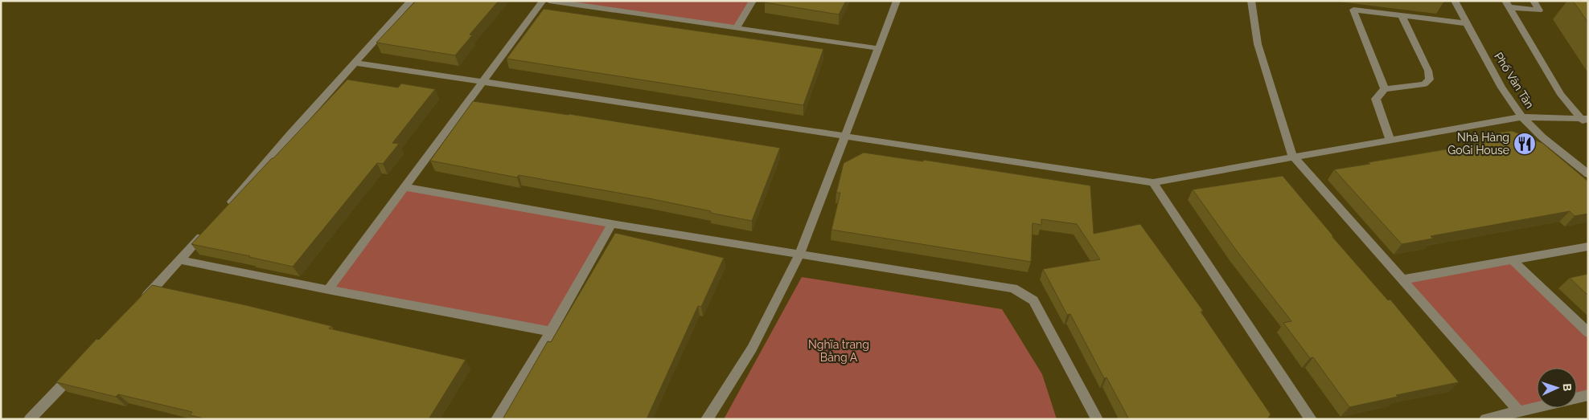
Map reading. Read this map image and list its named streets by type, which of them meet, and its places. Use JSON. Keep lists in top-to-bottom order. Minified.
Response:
{"streets":{"street":["Phố Văn Tân"]},"parks":["Nghĩa trang Bằng A"],"places":{"restaurant":["Nhà Hàng GoGi House"]},"north":"right"}
